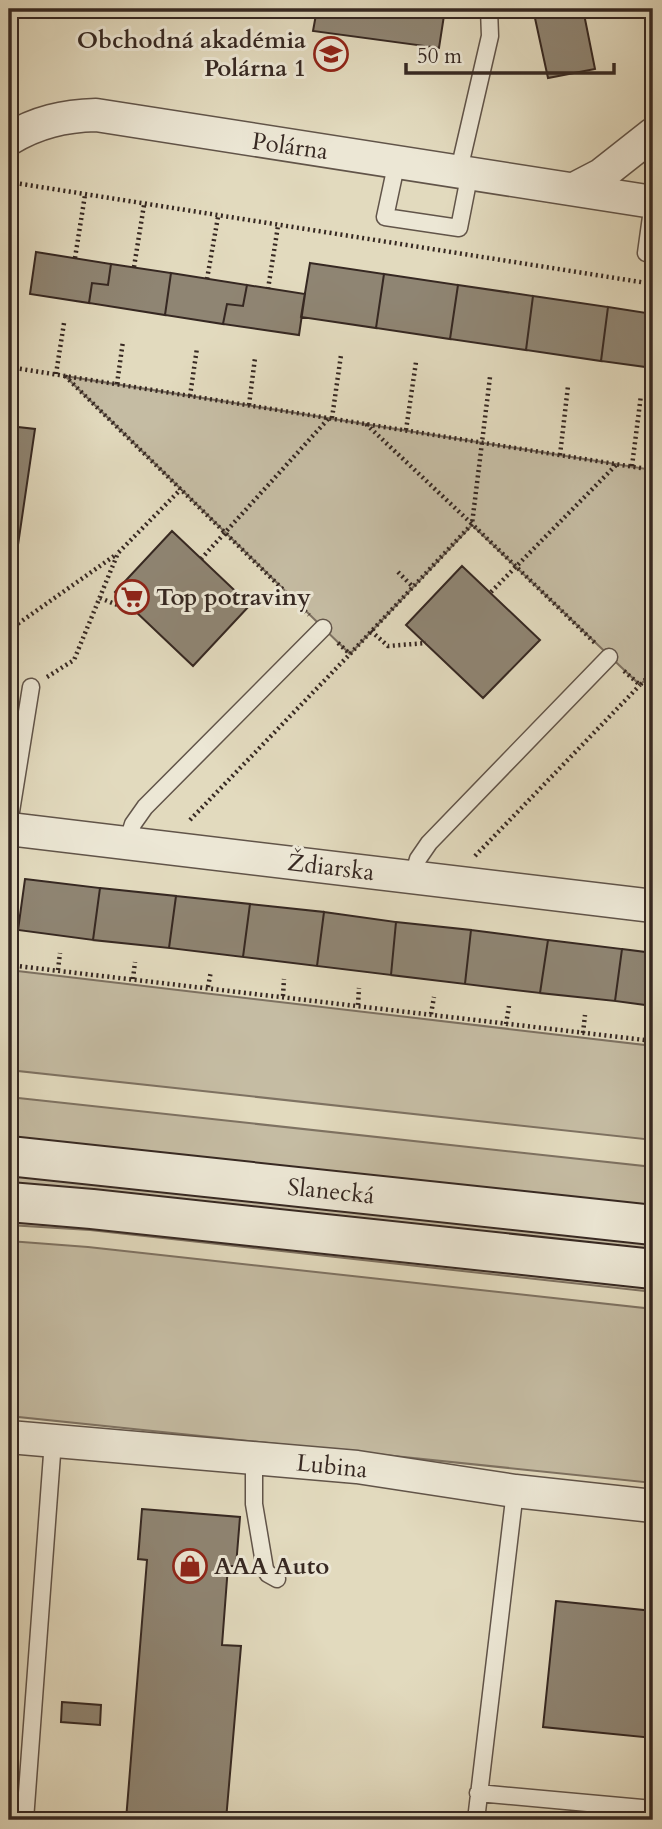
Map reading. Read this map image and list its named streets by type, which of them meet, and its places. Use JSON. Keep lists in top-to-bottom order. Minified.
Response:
{"streets":{"main road":["Slanecká"],"street":["Polárna","Ždiarska","Lubina"]},"places":{"school or university":["Obchodná akadémia Polárna 1"],"supermarket":["Top potraviny"],"shop":["AAA Auto"]},"scale_bar":"50 m"}
